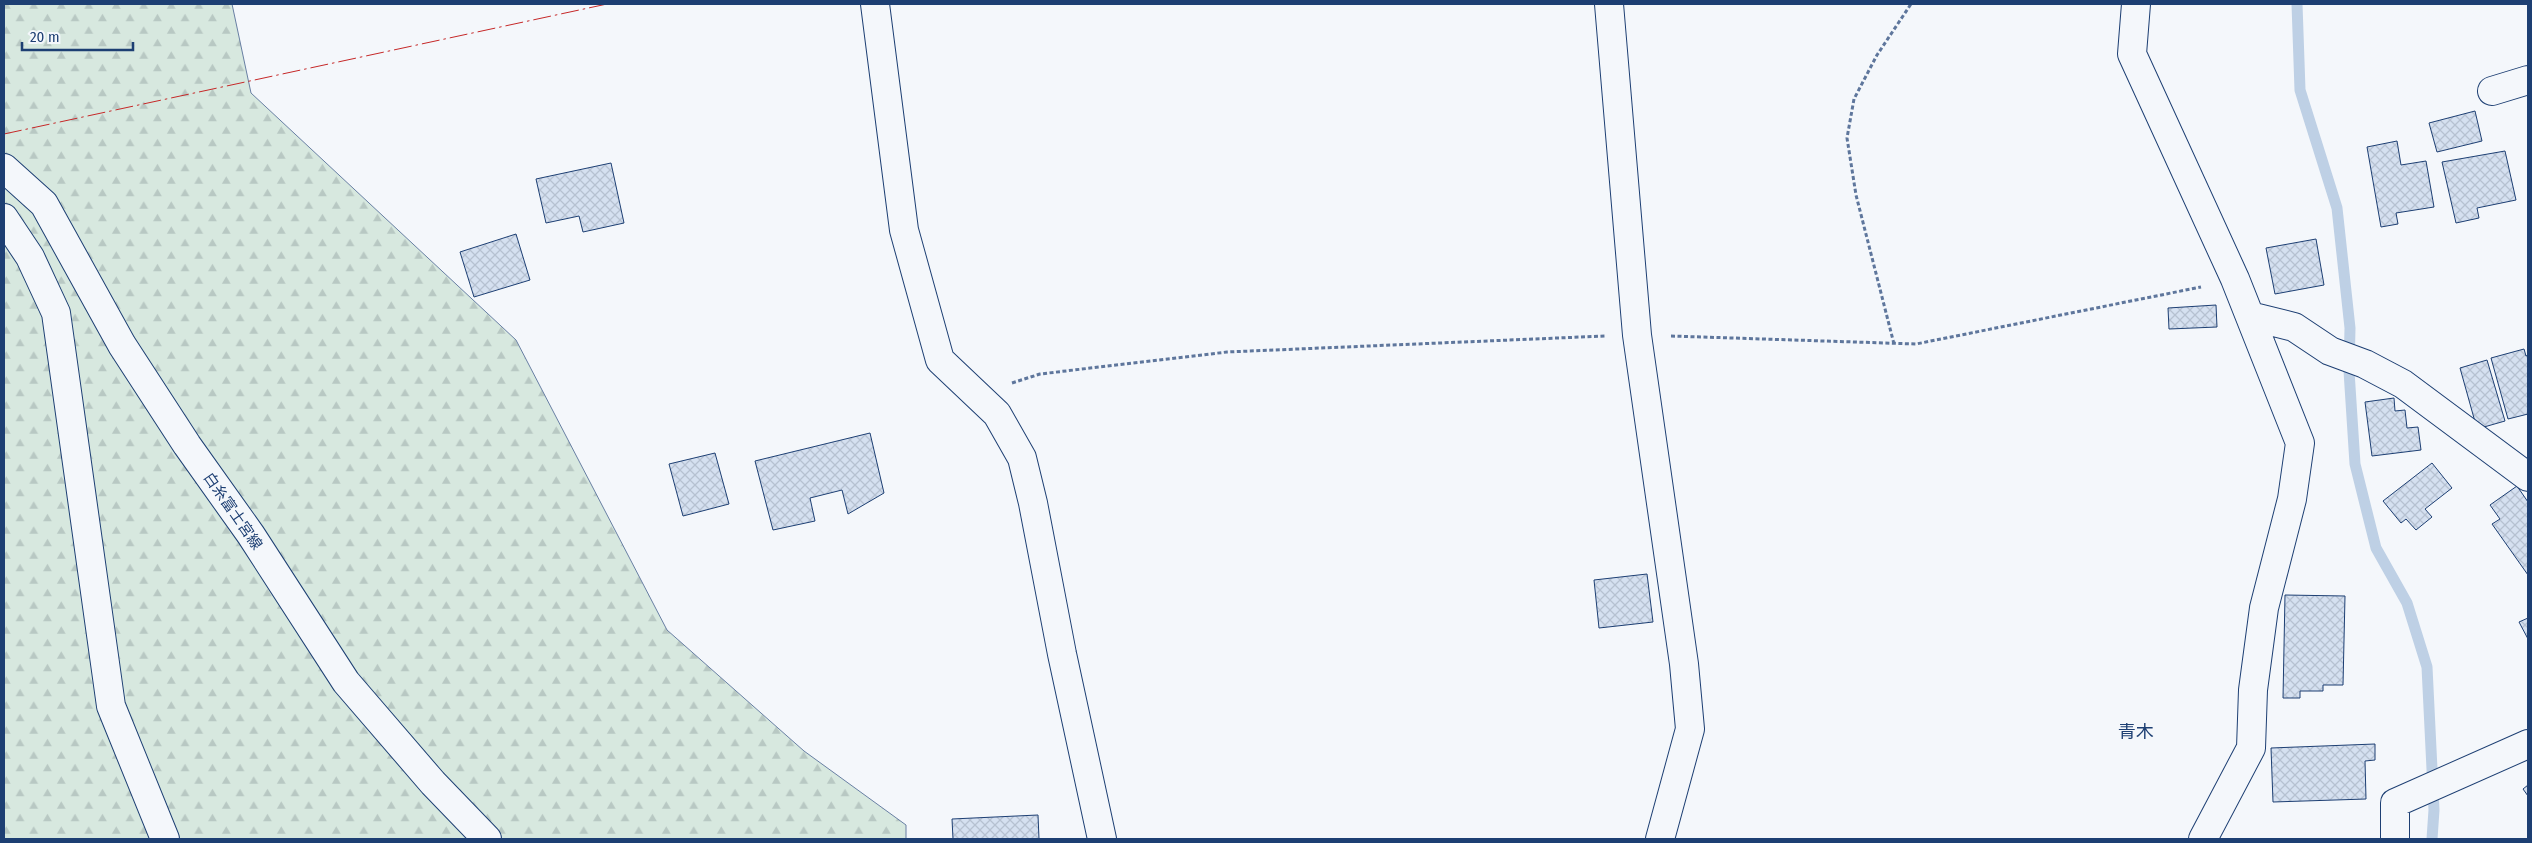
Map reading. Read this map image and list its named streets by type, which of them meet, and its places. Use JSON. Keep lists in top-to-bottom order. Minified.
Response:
{"streets":{"street":["白糸富士宮線"]},"districts":["青木"],"scale_bar":"20 m"}
